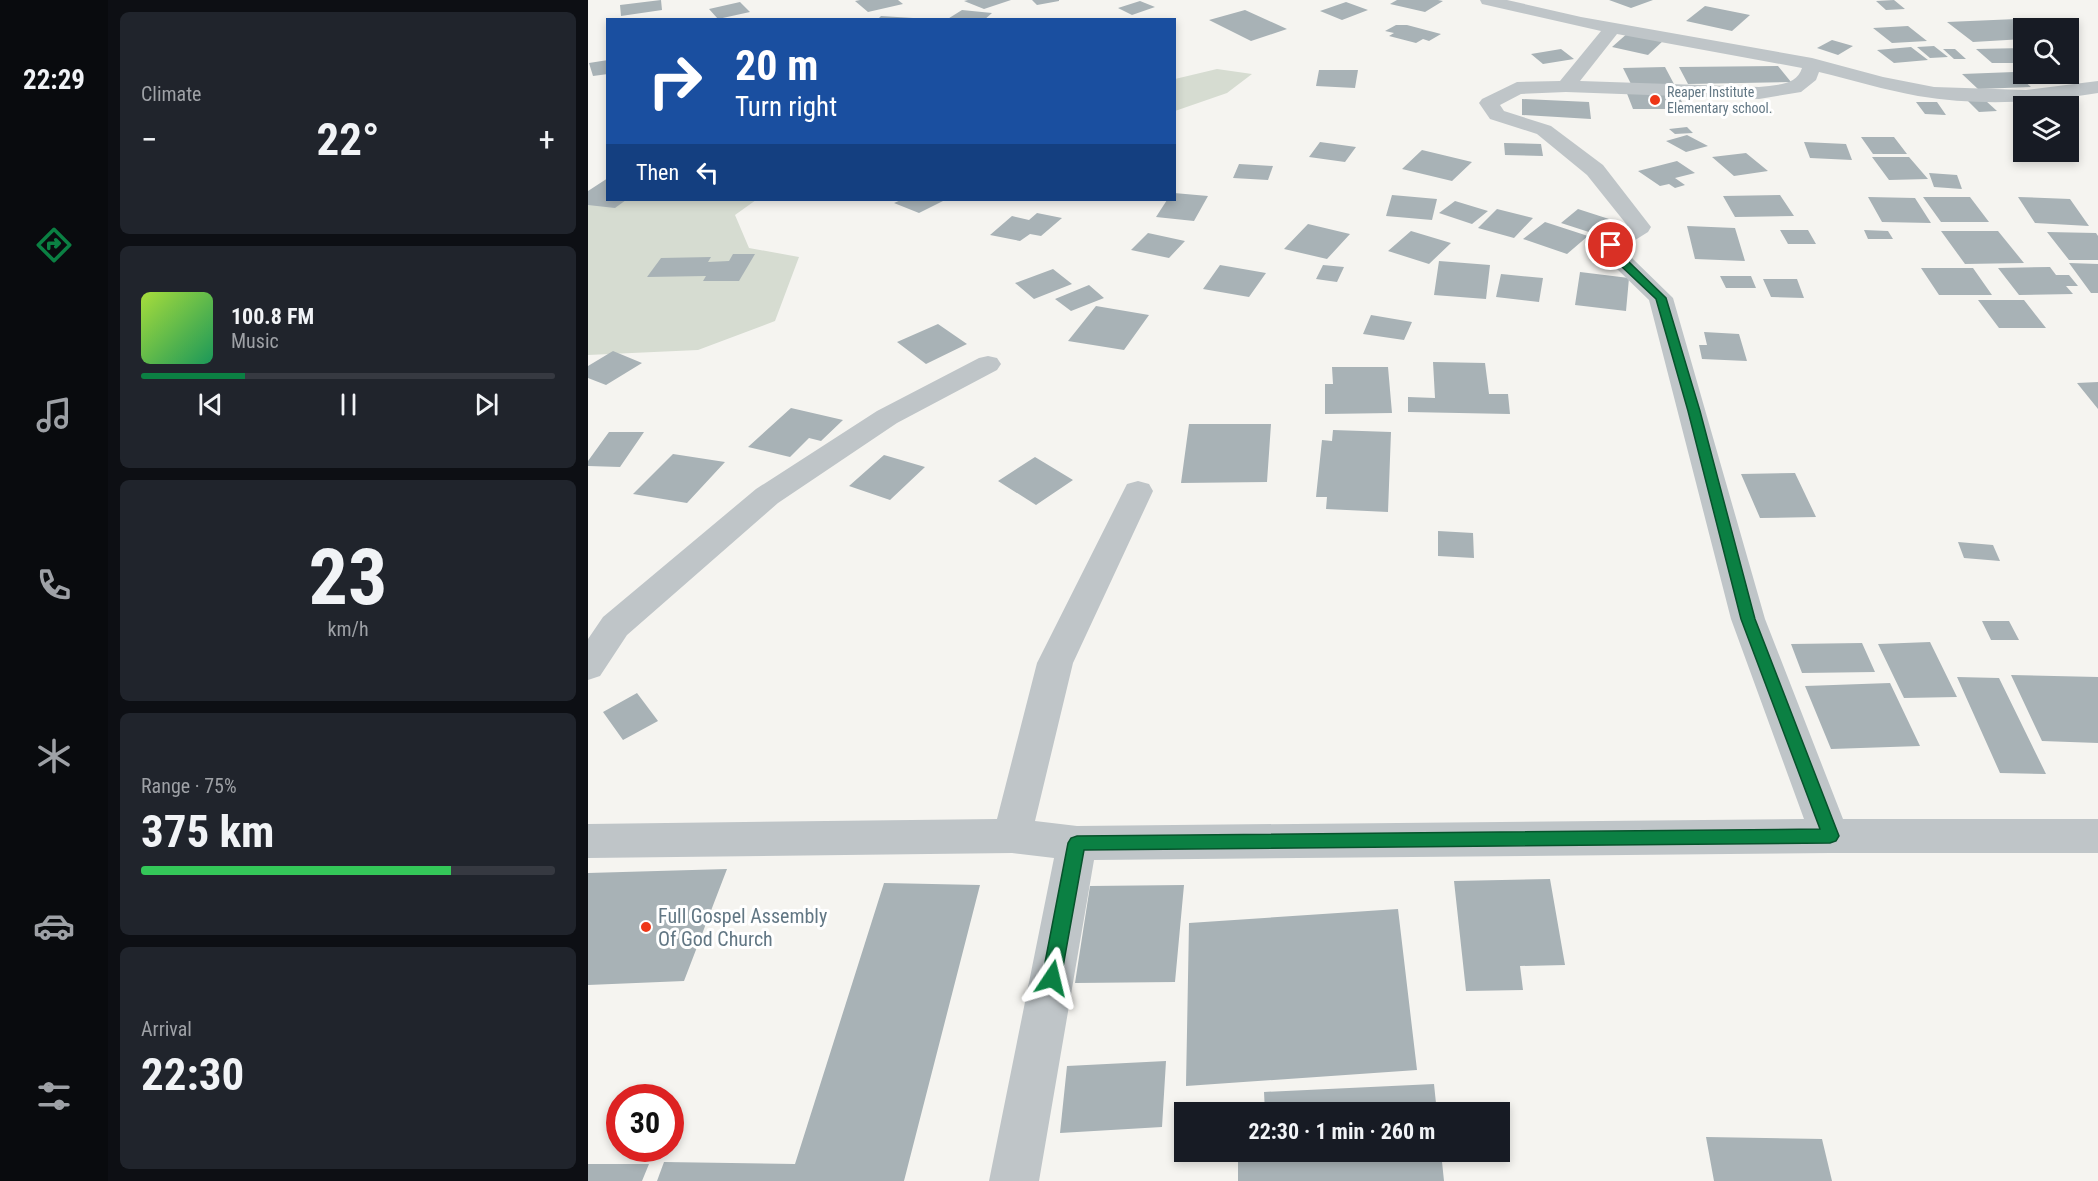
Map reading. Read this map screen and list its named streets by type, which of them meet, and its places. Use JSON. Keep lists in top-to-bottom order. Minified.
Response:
{"places":["Reaper Institute Elementary school.","Full Gospel Assembly Of God Church"],"page":{"tabs":"22:29","tile":["Climate",["23","km/h"],["Range · 75%","375 km"],["Arrival","22:30"]],"turn":["20 m","Turn right"],"heat":["−","22°","+"],"then":"Then","song":["100.8 FM","Music"],"limit":"30","trip":"22:30 · 1 min · 260 m"}}
